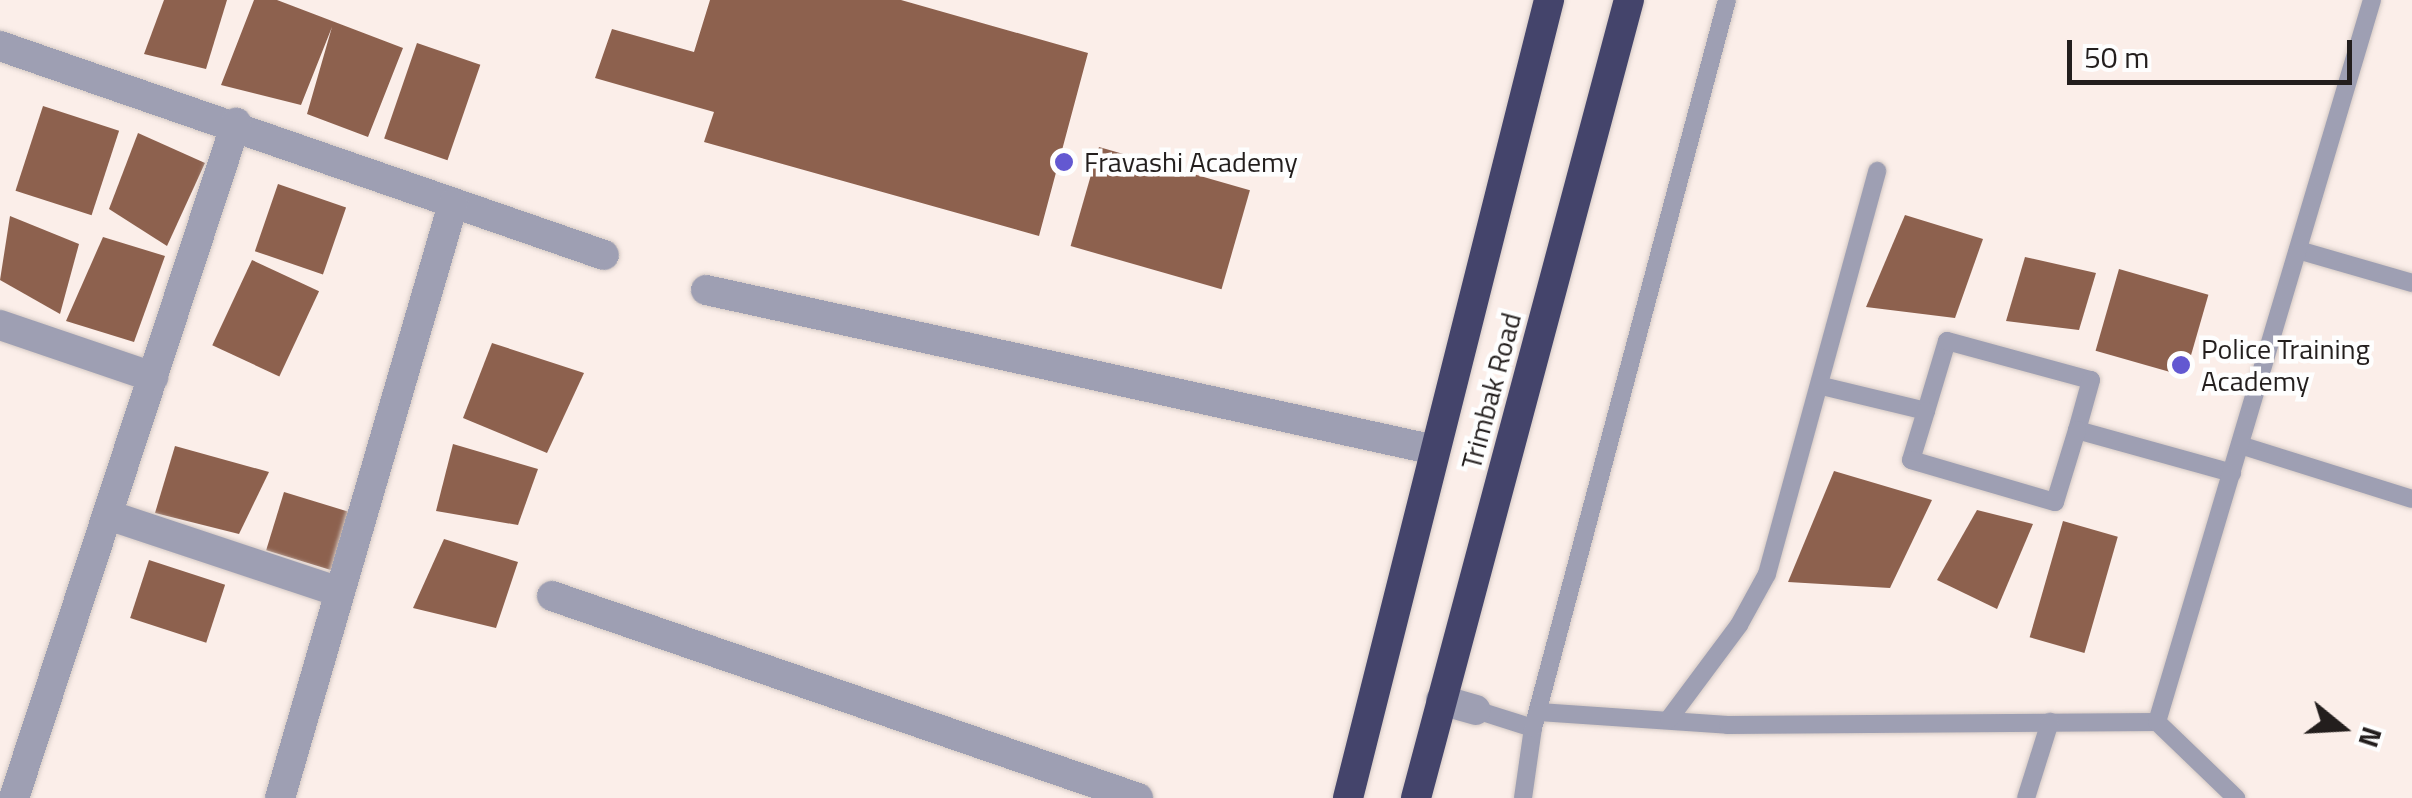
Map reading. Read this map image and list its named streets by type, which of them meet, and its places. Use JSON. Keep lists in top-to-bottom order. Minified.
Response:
{"streets":{"highway":["Trimbak Road"]},"places":["Fravashi Academy","Police Training Academy"],"scale_bar":"50 m","north":"right"}
